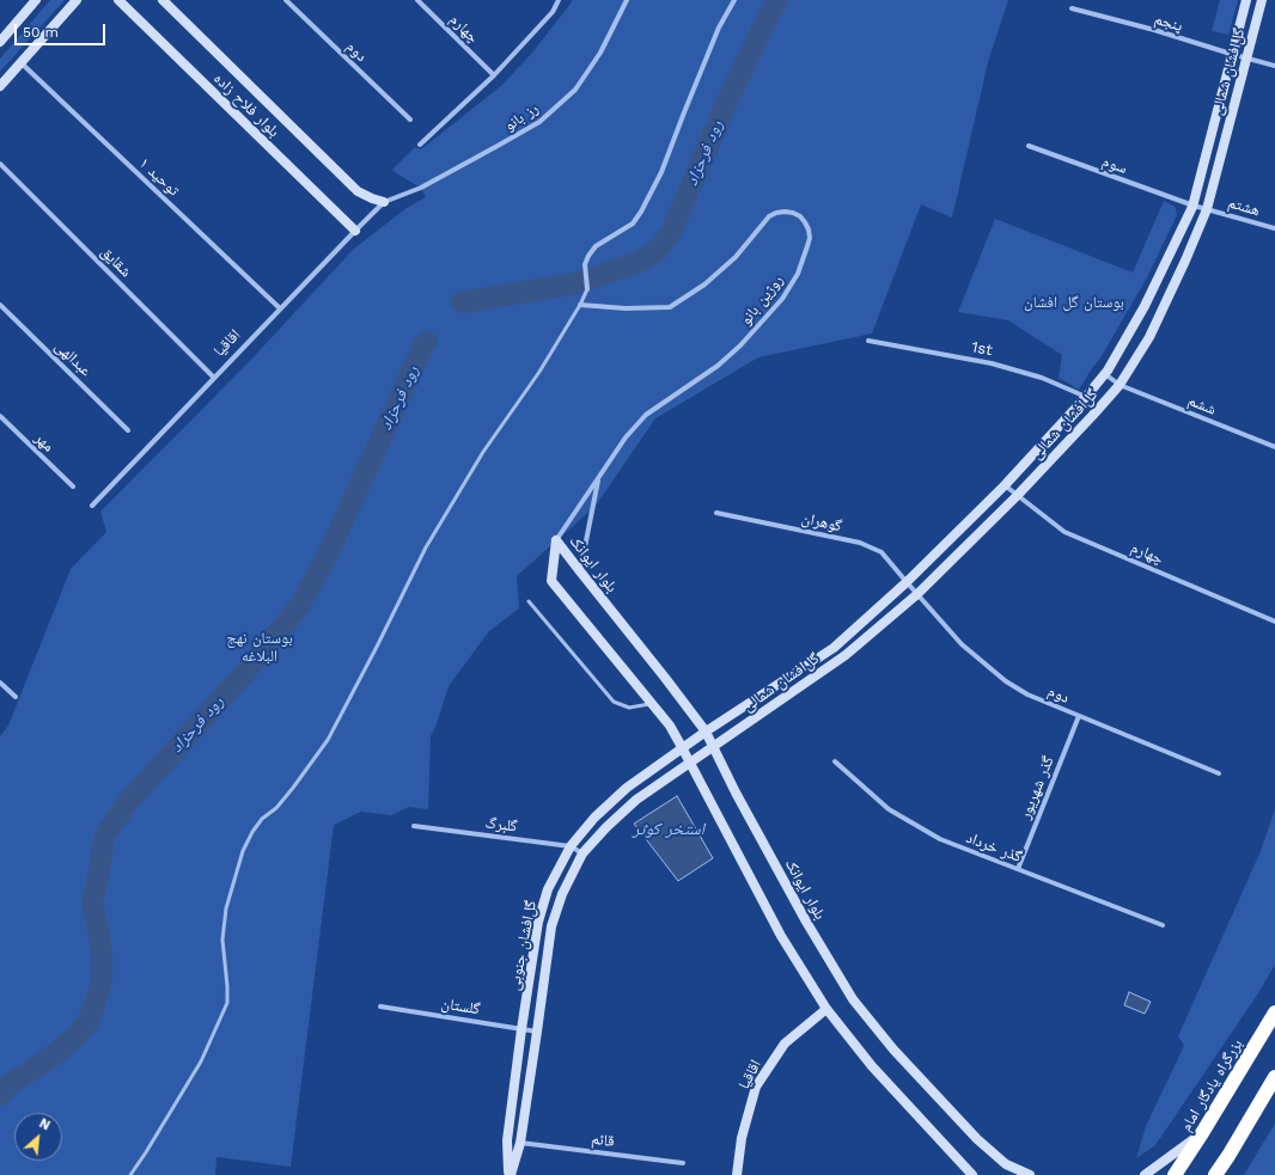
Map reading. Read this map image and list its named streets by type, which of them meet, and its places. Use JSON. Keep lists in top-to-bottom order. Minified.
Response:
{"streets":{"highway":["بزرگراه یادگار امام"],"main road":["گل‌افشان شمالی","بلوار فلاح زاده","اقاقیا","بلوار ایوانک","گل‌افشان جنوبی"],"street":["پنجم","چهارم","دوم","رز بانو","سوم","توحید ۱","هشتم","شقایق","روژین بانو","1st","عبدالهی","ششم","مهر","گوهران","گذر شهریور","گلبرگ","گذر خرداد","گلستان","قائم"]},"crossings":[["پنجم","گل‌افشان شمالی"],["چهارم","گل‌افشان شمالی"],["دوم","گل‌افشان شمالی"],["دوم","گوهران"],["دوم","گذر شهریور"],["گل‌افشان شمالی","سوم"],["گل‌افشان شمالی","هشتم"],["گل‌افشان شمالی","1st"],["گل‌افشان شمالی","ششم"],["گل‌افشان شمالی","گوهران"],["گل‌افشان شمالی","بلوار ایوانک"],["گل‌افشان شمالی","گل‌افشان جنوبی"],["بلوار فلاح زاده","رز بانو"],["بلوار فلاح زاده","اقاقیا"],["رز بانو","اقاقیا"],["سوم","هشتم"],["توحید ۱","اقاقیا"],["شقایق","اقاقیا"],["اقاقیا","بلوار ایوانک"],["بلوار ایوانک","گل‌افشان جنوبی"],["گذر شهریور","گذر خرداد"],["گلبرگ","گل‌افشان جنوبی"],["گل‌افشان جنوبی","گلستان"],["گل‌افشان جنوبی","قائم"]],"water":["رود فرحزاد","استخر کوثر"],"parks":["بوستان گل افشان","بوستان نهج البلاغه"],"scale_bar":"50 m","north":"top right"}
